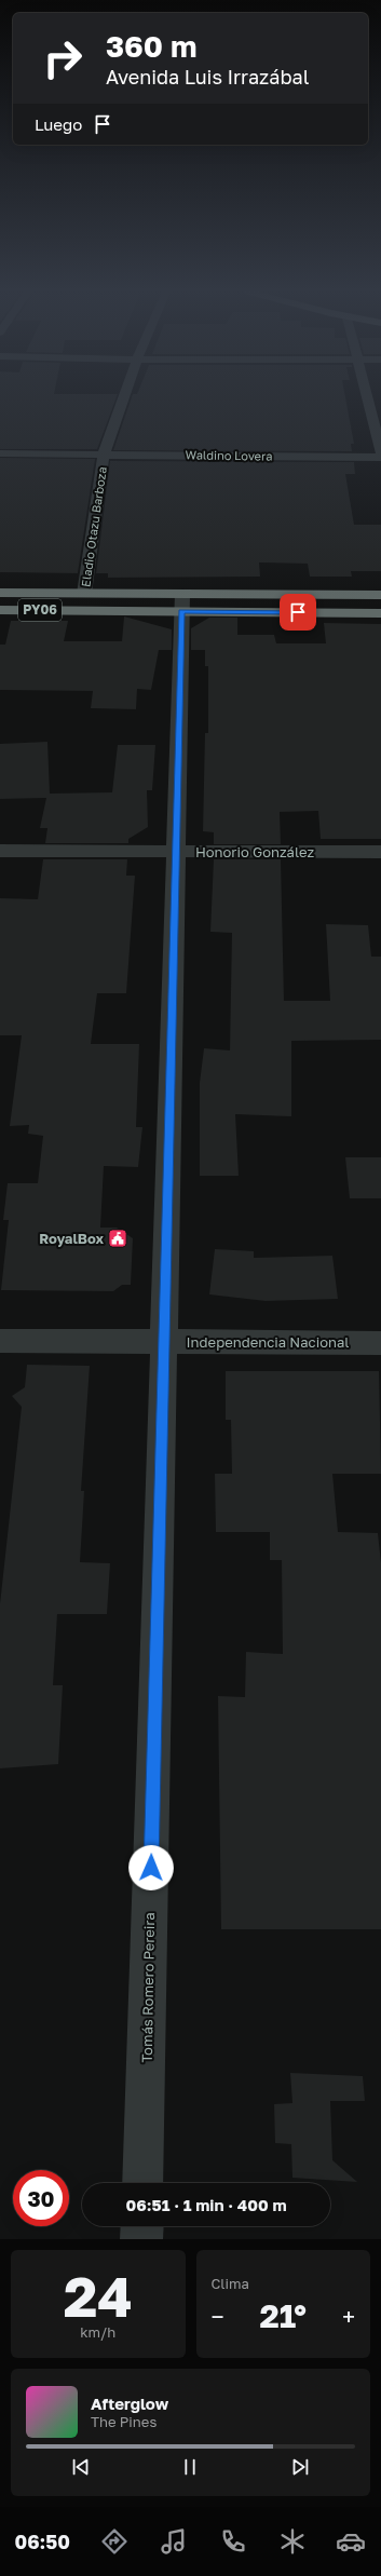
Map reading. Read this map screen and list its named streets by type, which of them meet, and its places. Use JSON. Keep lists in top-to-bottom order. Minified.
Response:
{"streets":{"highway":["PY06"],"street":["Waldino Lovera","Eladio Otazu Barboza","Honorio González","Independencia Nacional","Tomás Romero Pereira"]},"crossings":[["Waldino Lovera","Eladio Otazu Barboza"],["Eladio Otazu Barboza","PY06"],["PY06","Tomás Romero Pereira"],["Honorio González","Tomás Romero Pereira"],["Independencia Nacional","Tomás Romero Pereira"]],"places":{"public building":["RoyalBox"]},"page":{"turn":["360 m","Avenida Luis Irrazábal"],"then":"Luego","limit":"30","trip":"06:51 · 1 min · 400 m","tile":[["24","km/h"],"Clima"],"heat":["−","21°","+"],"song":["Afterglow","The Pines"],"tabs":"06:50"}}
